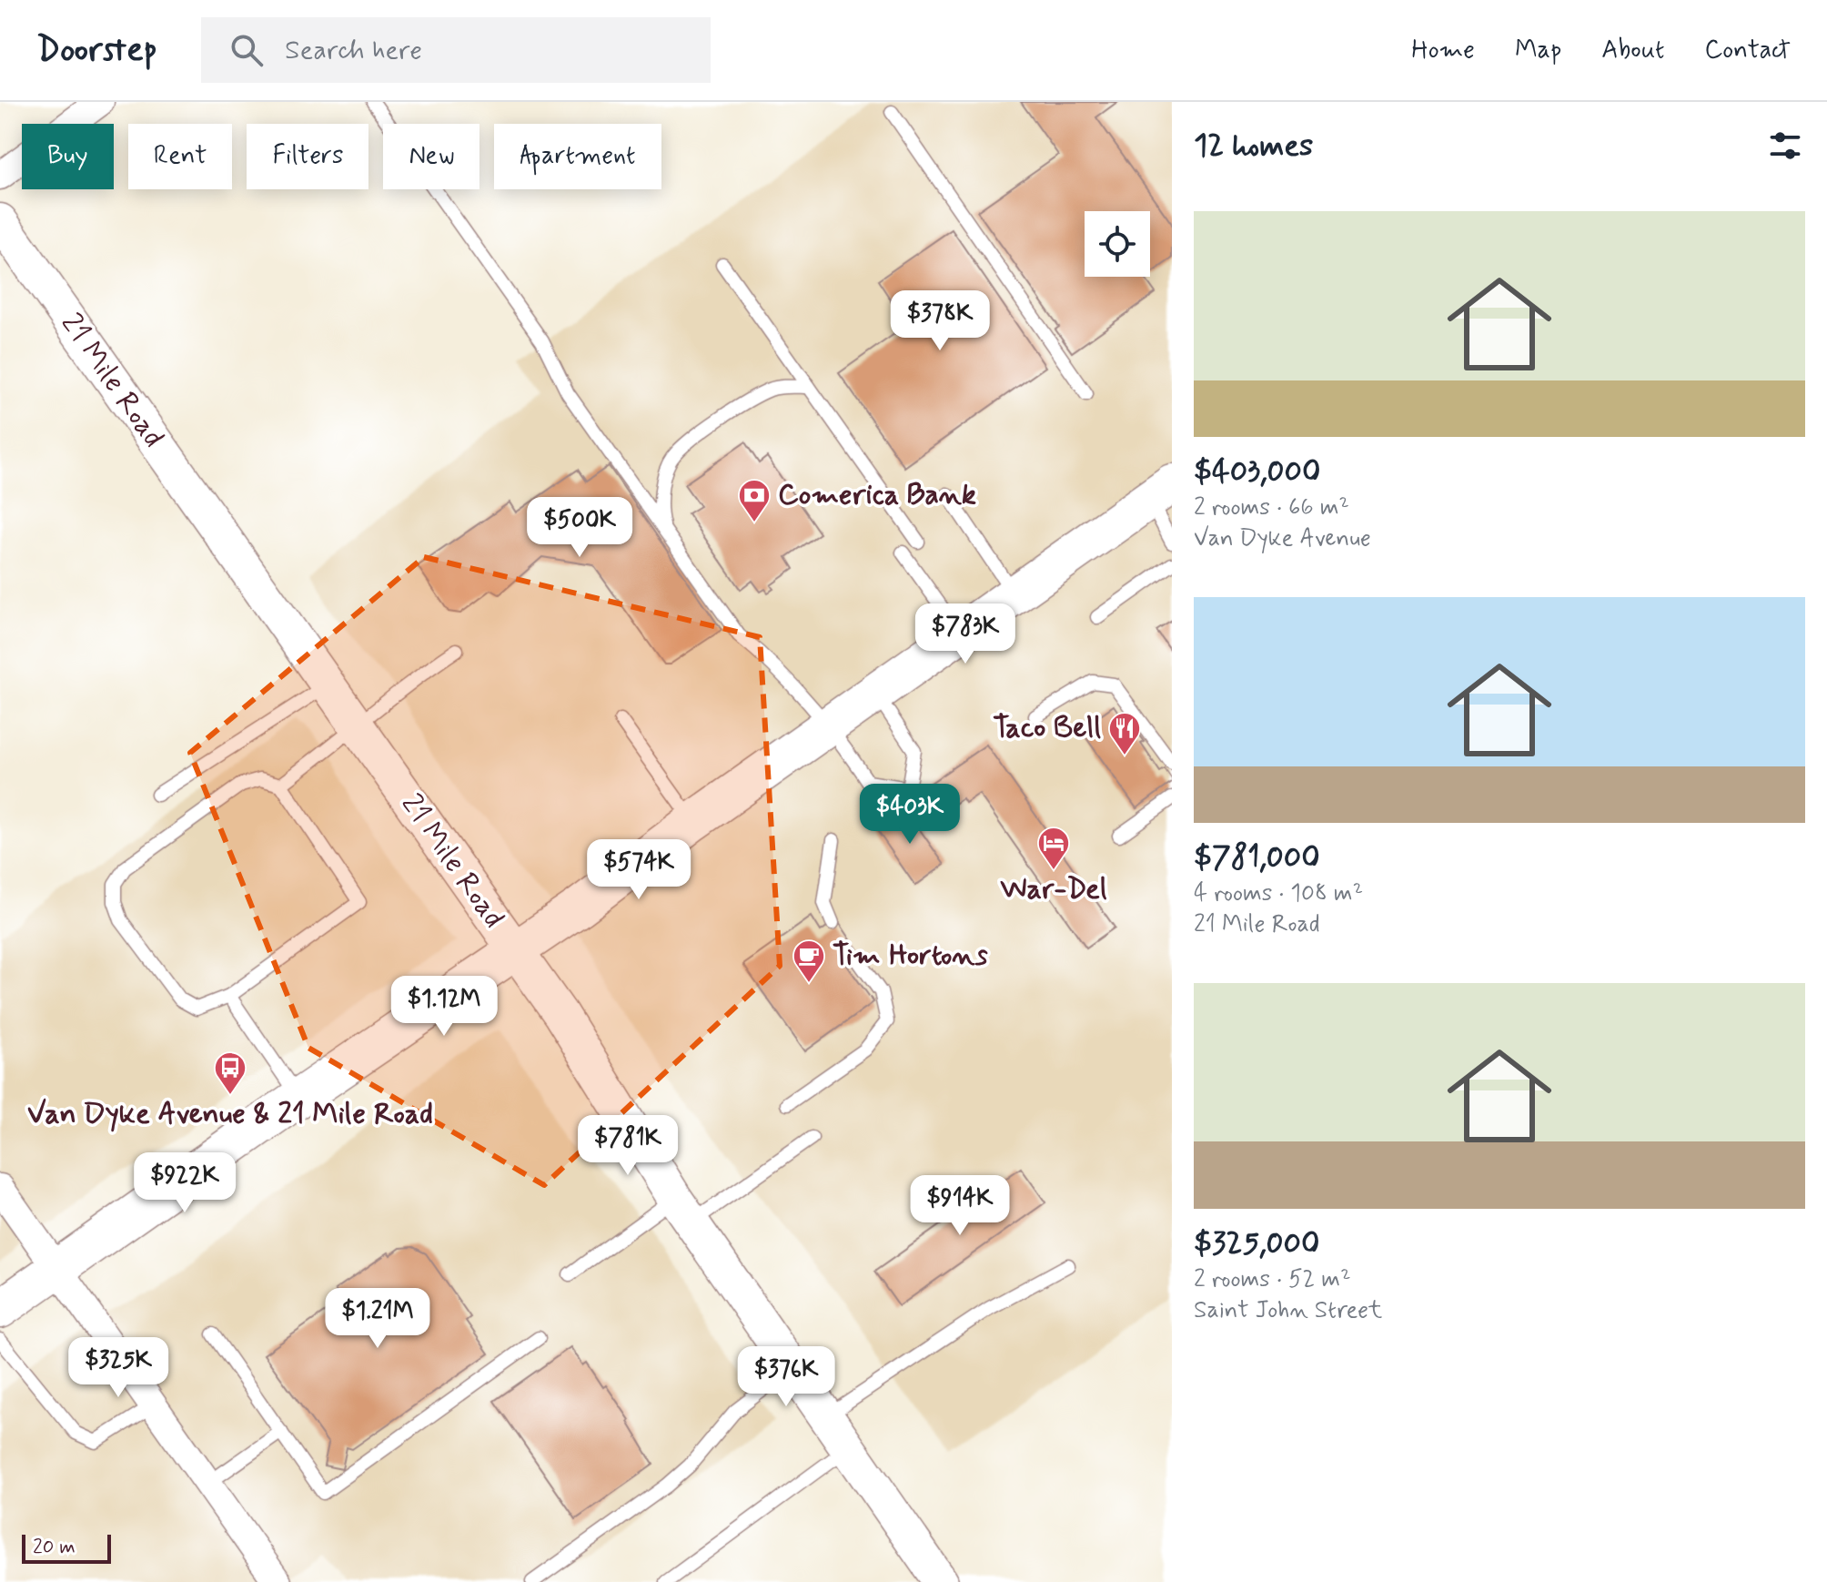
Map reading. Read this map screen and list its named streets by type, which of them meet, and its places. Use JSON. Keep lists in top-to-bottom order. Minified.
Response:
{"streets":{"street":["21 Mile Road"]},"places":{"bank":["Comerica Bank"],"restaurant":["Taco Bell"],"hotel":["War-Del"],"cafe":["Tim Hortons"],"bus stop":["Van Dyke Avenue & 21 Mile Road"]},"scale_bar":"20 m","page":{"header":"Doorstep","search":"Search here","nav":["Home","Map","About","Contact"],"heading":"12 homes","chip":["Buy","Rent","Filters","New","Apartment"],"list":[{"name":"$403,000","note":"2 rooms · 66 m² · Van Dyke Avenue"},{"name":"$781,000","note":"4 rooms · 108 m² · 21 Mile Road"},{"name":"$325,000","note":"2 rooms · 52 m² · Saint John Street"}],"price":["$378K","$500K","$783K","$403K","$574K","$1.12M","$781K","$922K","$914K","$1.21M","$325K","$376K"],"scale":"20 m"}}
